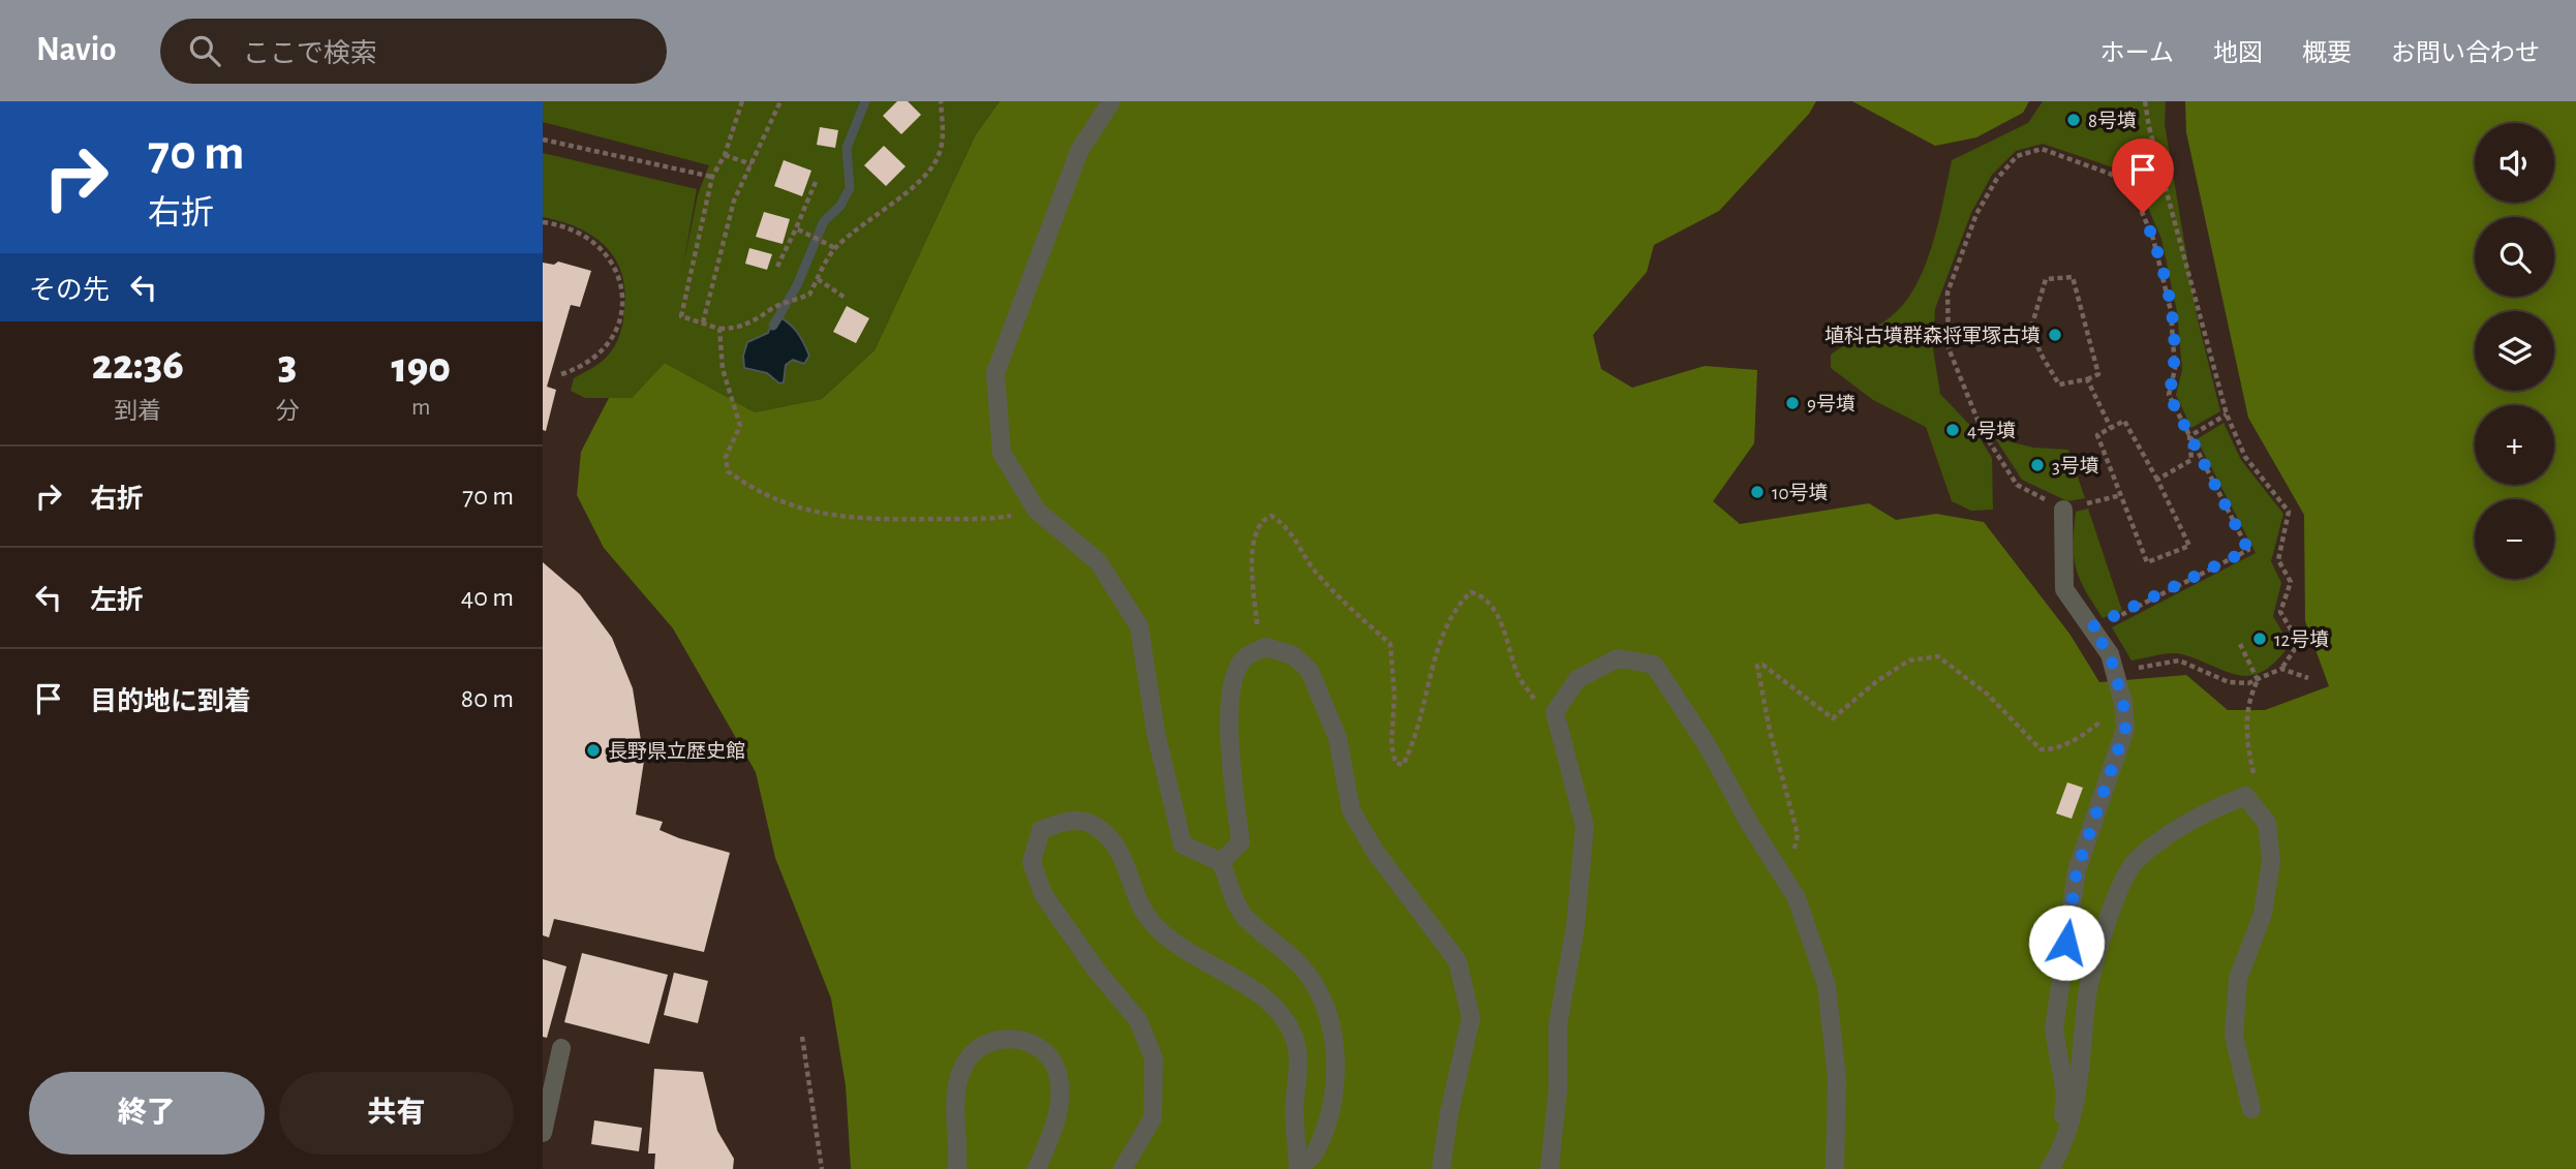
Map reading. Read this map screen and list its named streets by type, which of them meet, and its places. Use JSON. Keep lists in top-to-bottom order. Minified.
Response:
{"places":["8号墳","埴科古墳群森将軍塚古墳","9号墳","4号墳","3号墳","10号墳","12号墳","長野県立歴史館"],"page":{"header":"Navio","search":"ここで検索","nav":["ホーム","地図","概要","お問い合わせ"],"turn":["70 m","右折"],"map_buttons":["+","−"],"then":"その先","eta":["22:36","到着","3","分","190","m"],"list":[{"name":"右折","value":"70 m"},{"name":"左折","value":"40 m"},{"name":"目的地に到着","value":"80 m"}],"buttons":["終了","共有"]}}
